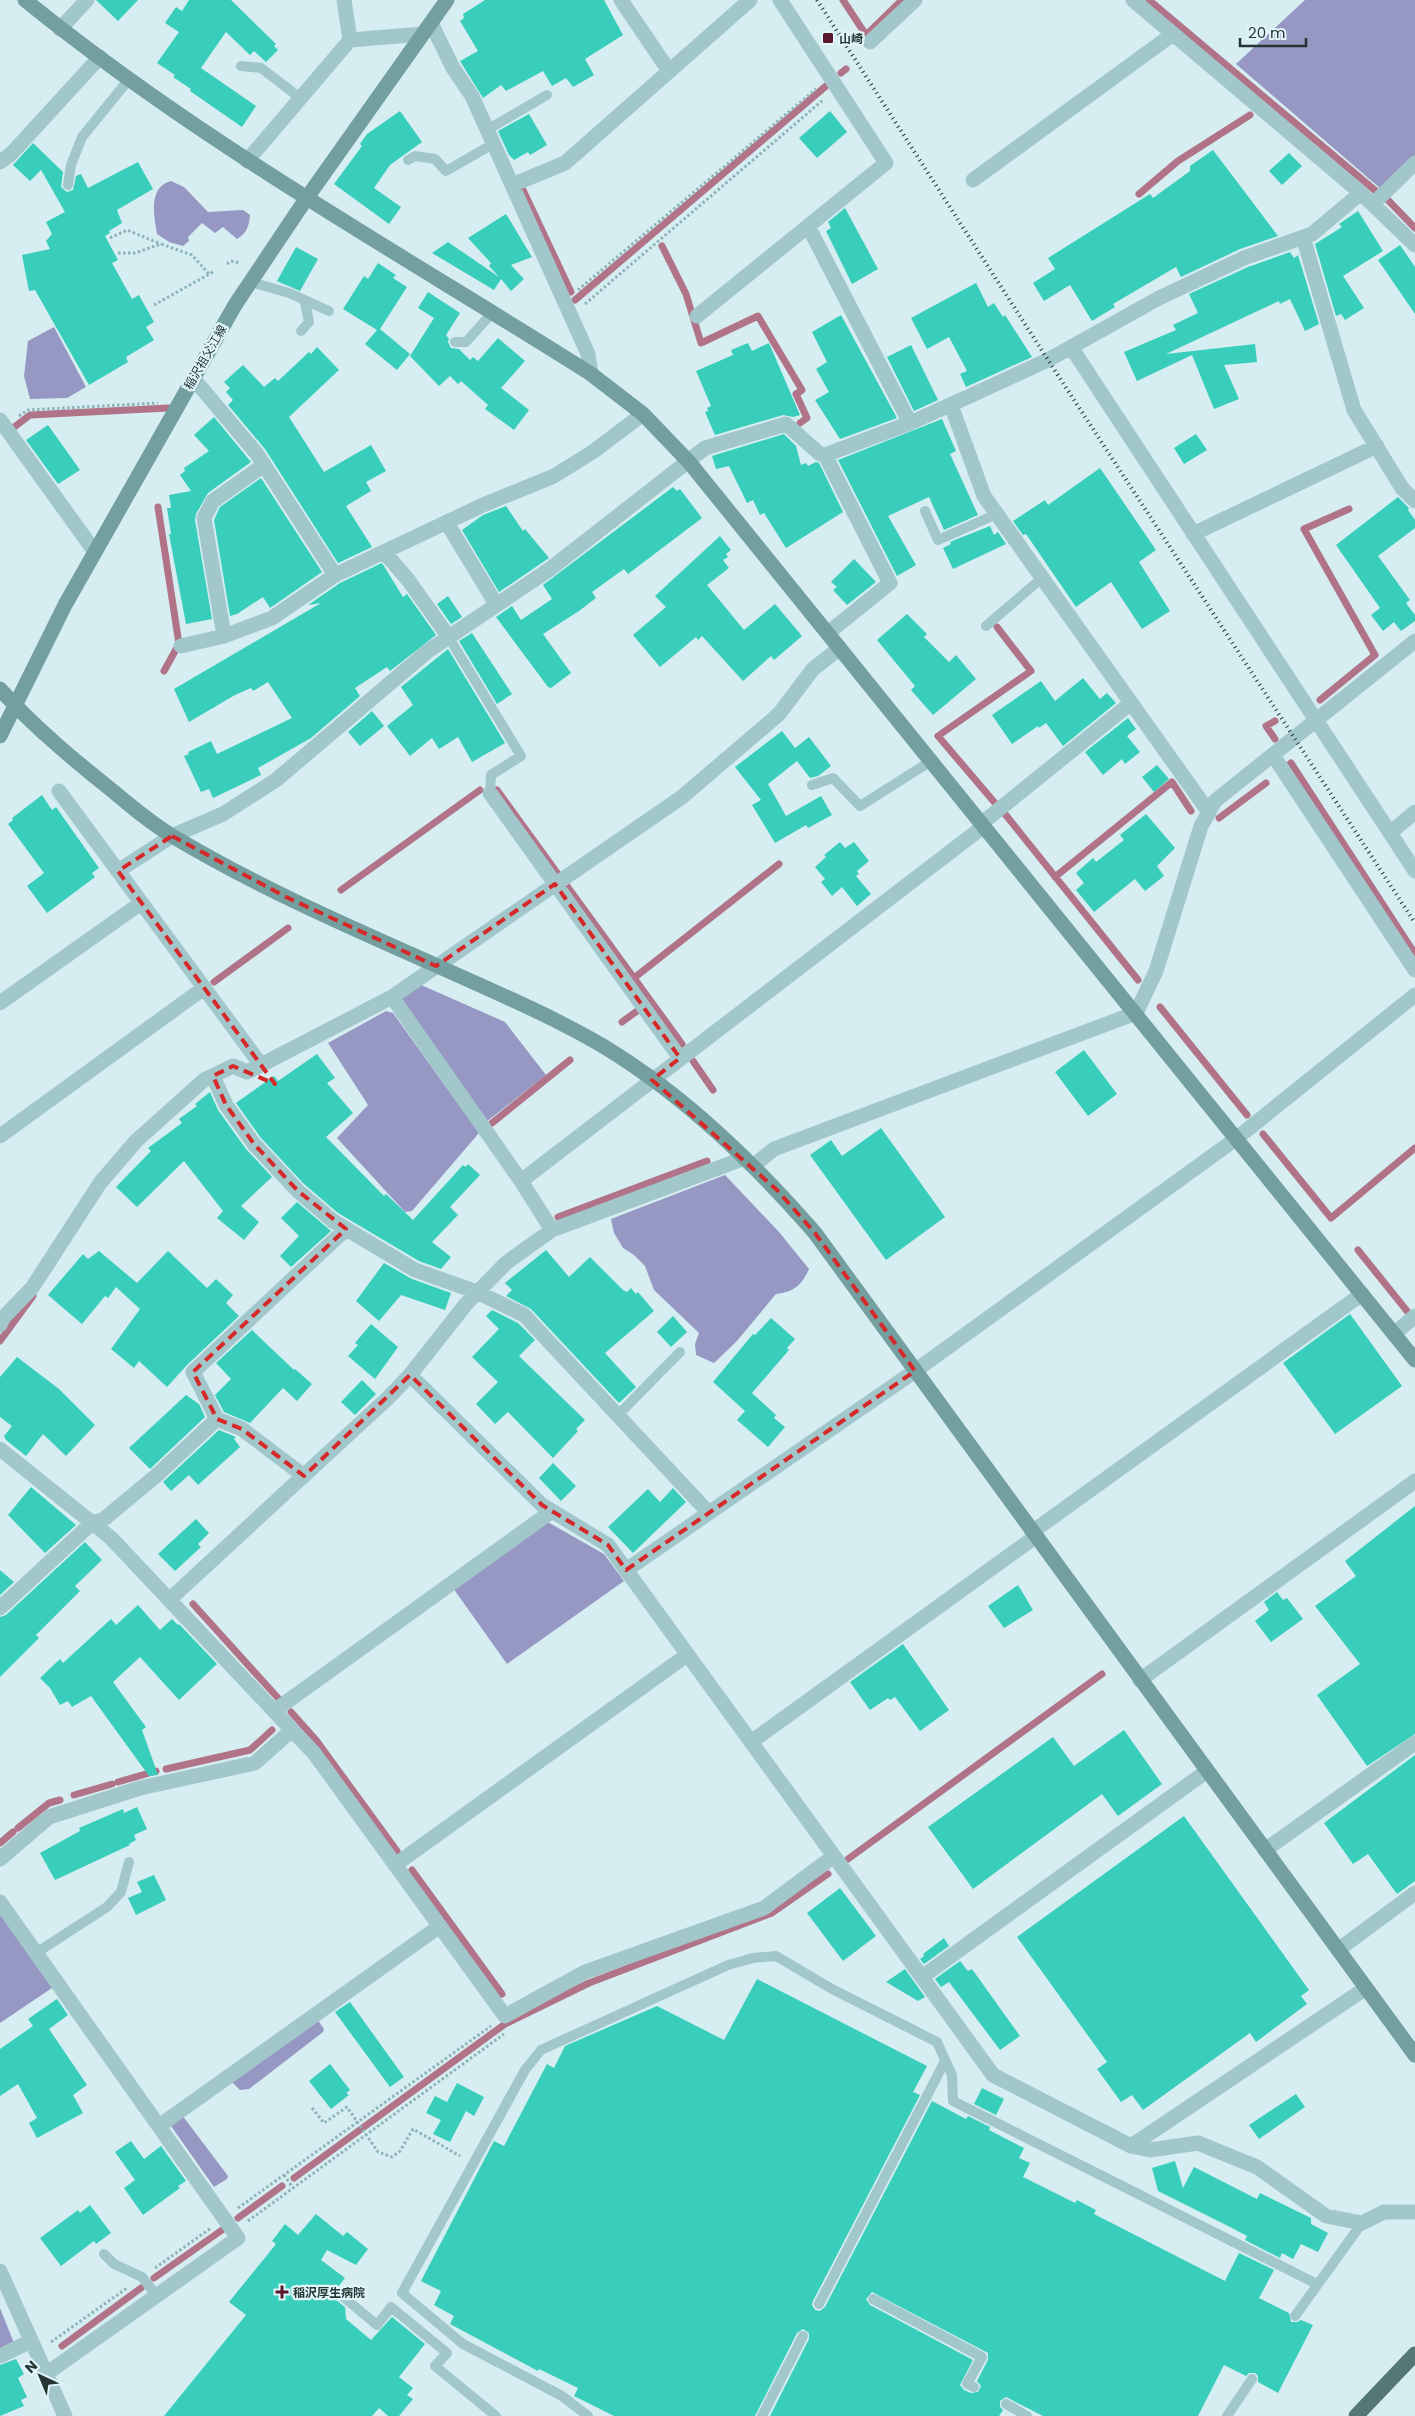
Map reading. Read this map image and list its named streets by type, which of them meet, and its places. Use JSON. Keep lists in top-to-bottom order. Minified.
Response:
{"streets":{"street":["稲沢祖父江線"]},"places":{"transit":["山崎"],"health":["稲沢厚生病院"]},"scale_bar":"20 m","north":"top left"}
